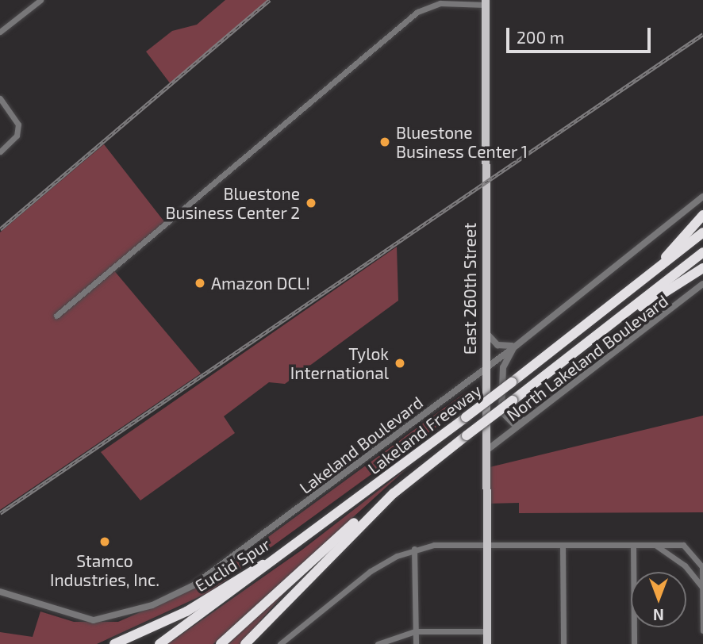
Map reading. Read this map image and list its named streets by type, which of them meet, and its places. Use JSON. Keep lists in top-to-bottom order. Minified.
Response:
{"streets":{"highway":["Lakeland Freeway","Euclid Spur"],"main road":["East 260th Street"],"street":["North Lakeland Boulevard","Lakeland Boulevard"]},"crossings":[["East 260th Street","North Lakeland Boulevard"],["East 260th Street","Lakeland Boulevard"],["Lakeland Freeway","Euclid Spur"]],"places":["Bluestone Business Center 1","Bluestone Business Center 2","Amazon DCL!","Tylok International","Stamco Industries, Inc."],"scale_bar":"200 m","north":"bottom"}
